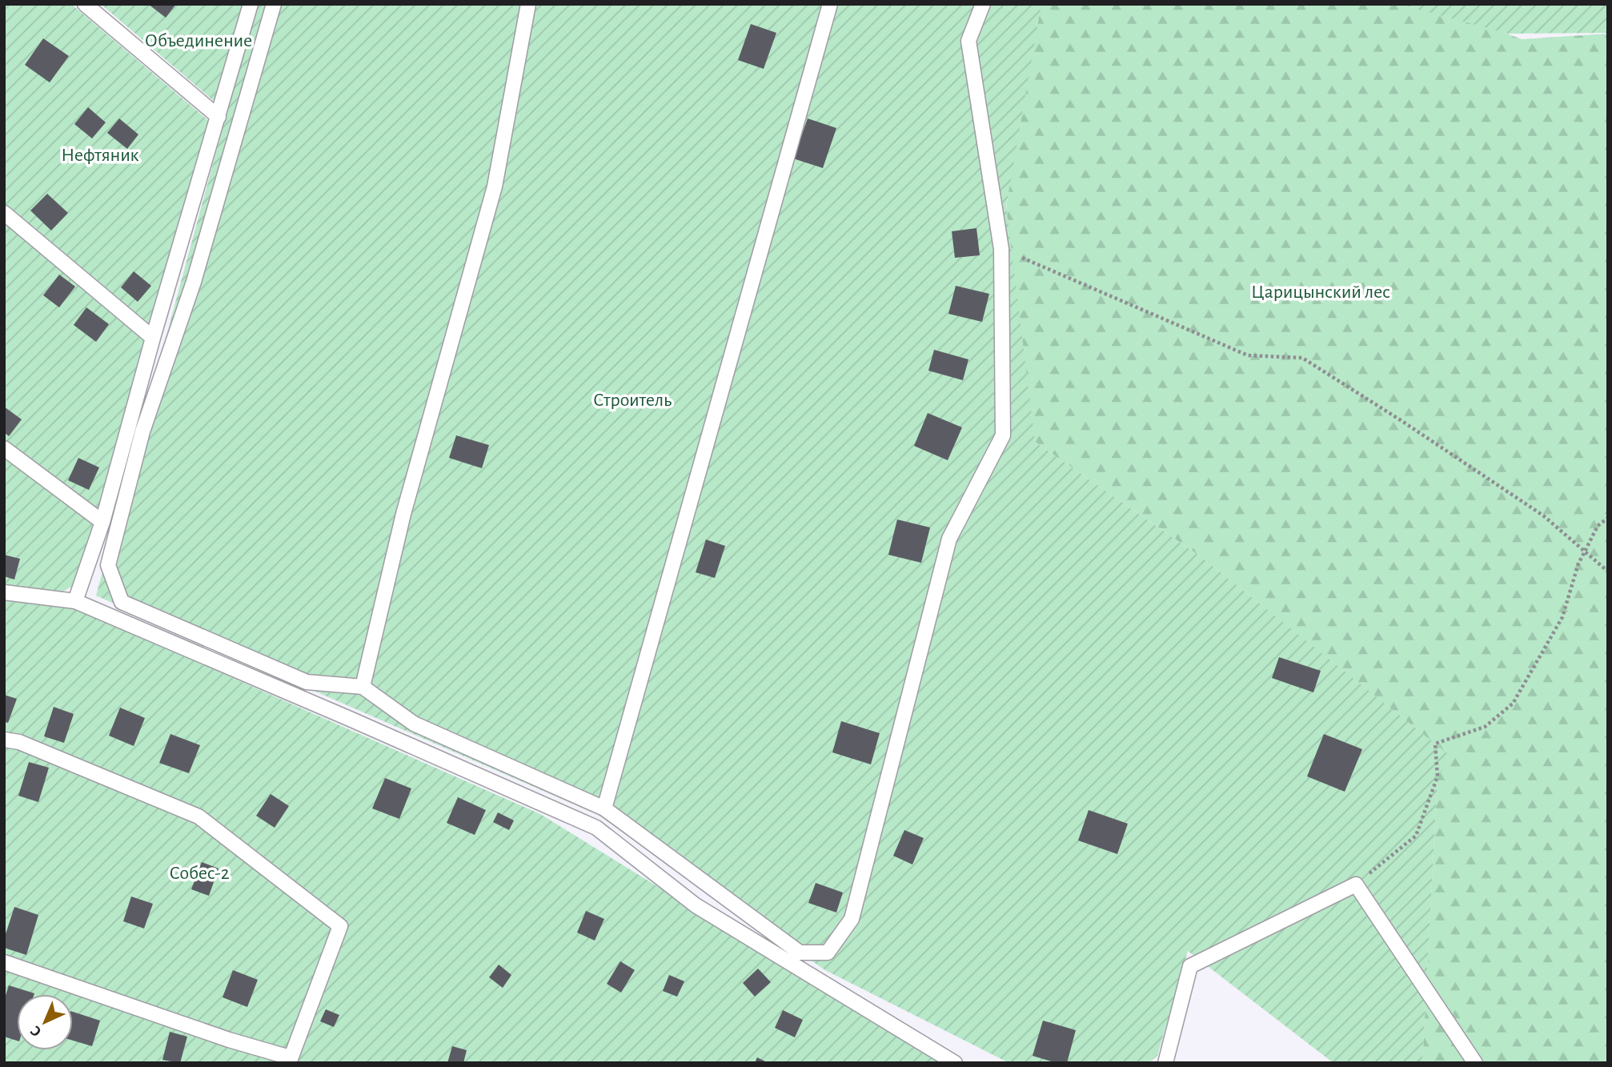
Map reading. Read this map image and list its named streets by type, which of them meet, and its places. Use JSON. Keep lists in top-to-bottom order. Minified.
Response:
{"parks":["Объединение","Нефтяник","Царицынский лес","Строитель","Собес-2"],"north":"bottom left"}
